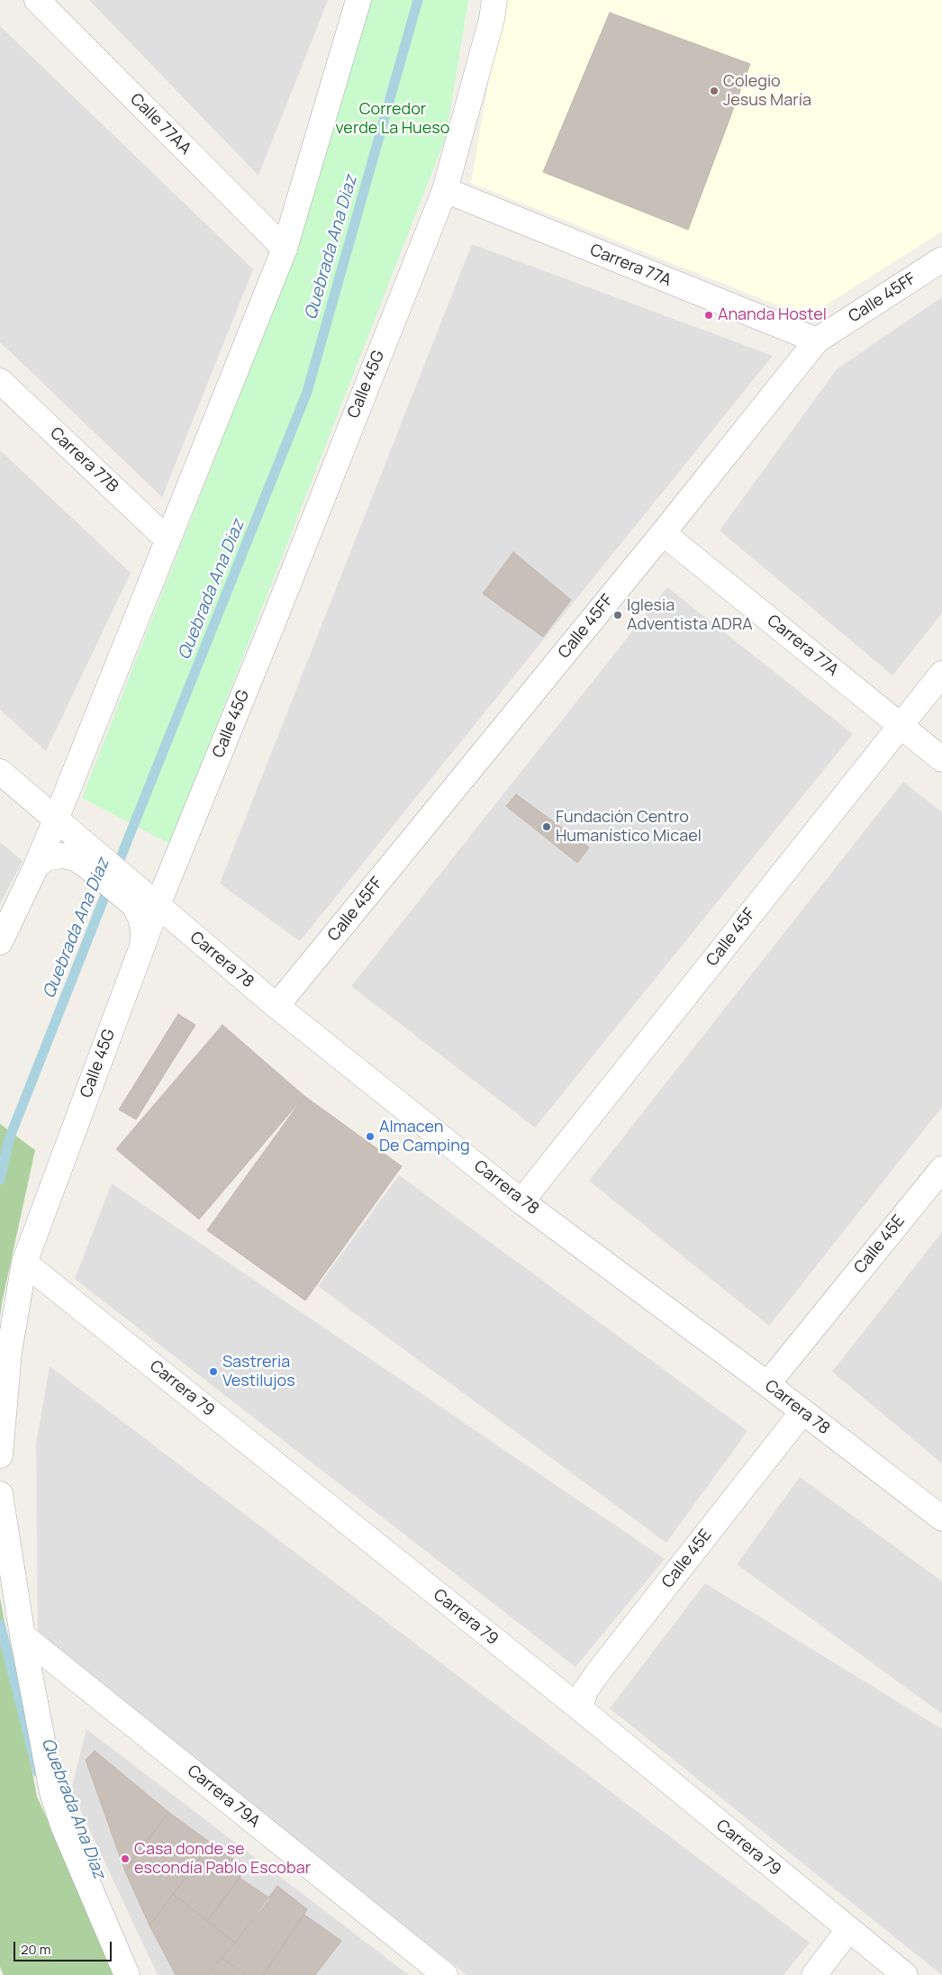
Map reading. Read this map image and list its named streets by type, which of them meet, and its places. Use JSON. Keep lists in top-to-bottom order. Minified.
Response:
{"streets":{"street":["Calle 77AA","Carrera 77A","Calle 45FF","Calle 45G","Carrera 77B","Calle 45F","Carrera 78","Calle 45E","Carrera 79","Carrera 79A"]},"crossings":[["Carrera 77A","Calle 45FF"],["Carrera 77A","Calle 45G"],["Carrera 77A","Calle 45F"],["Calle 45FF","Carrera 78"],["Calle 45G","Carrera 78"],["Calle 45G","Carrera 79"],["Calle 45F","Carrera 78"],["Carrera 78","Calle 45E"],["Calle 45E","Carrera 79"]],"water":["Quebrada Ana Diaz"],"parks":["Corredor verde La Hueso"],"places":["Colegio Jesus María","Ananda Hostel","Iglesia Adventista ADRA","Fundación Centro Humanístico Micael","Almacen De Camping","Sastreria Vestilujos","Casa donde se escondía Pablo Escobar"],"scale_bar":"20 m"}
